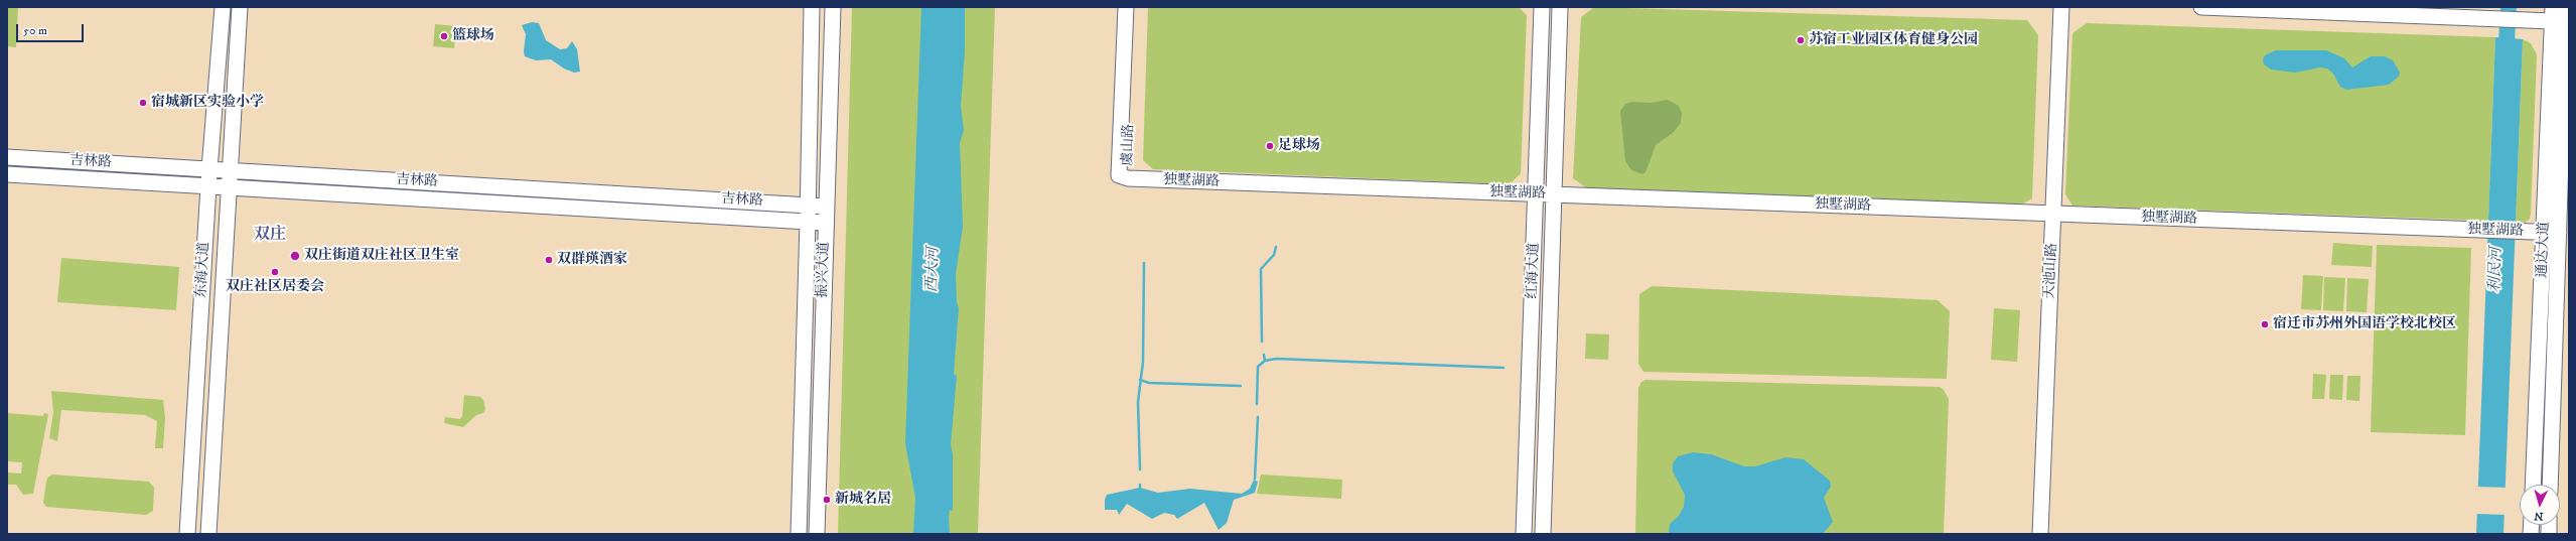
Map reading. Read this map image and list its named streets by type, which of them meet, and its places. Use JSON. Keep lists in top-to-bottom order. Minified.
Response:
{"streets":{"street":["虞山路","吉林路","独墅湖路","通达大道","东海大道","振兴大道","红海大道","天池山路"]},"crossings":[["虞山路","独墅湖路"],["吉林路","东海大道"],["吉林路","振兴大道"],["独墅湖路","通达大道"],["独墅湖路","红海大道"],["独墅湖路","天池山路"]],"districts":["双庄"],"water":["西大河","利民河"],"places":["篮球场","苏宿工业园区体育健身公园","宿城新区实验小学","足球场","双庄街道双庄社区卫生室","双群瑛酒家","双庄社区居委会","宿迁市苏州外国语学校北校区","新城名居"],"scale_bar":"50 m","north":"bottom"}
